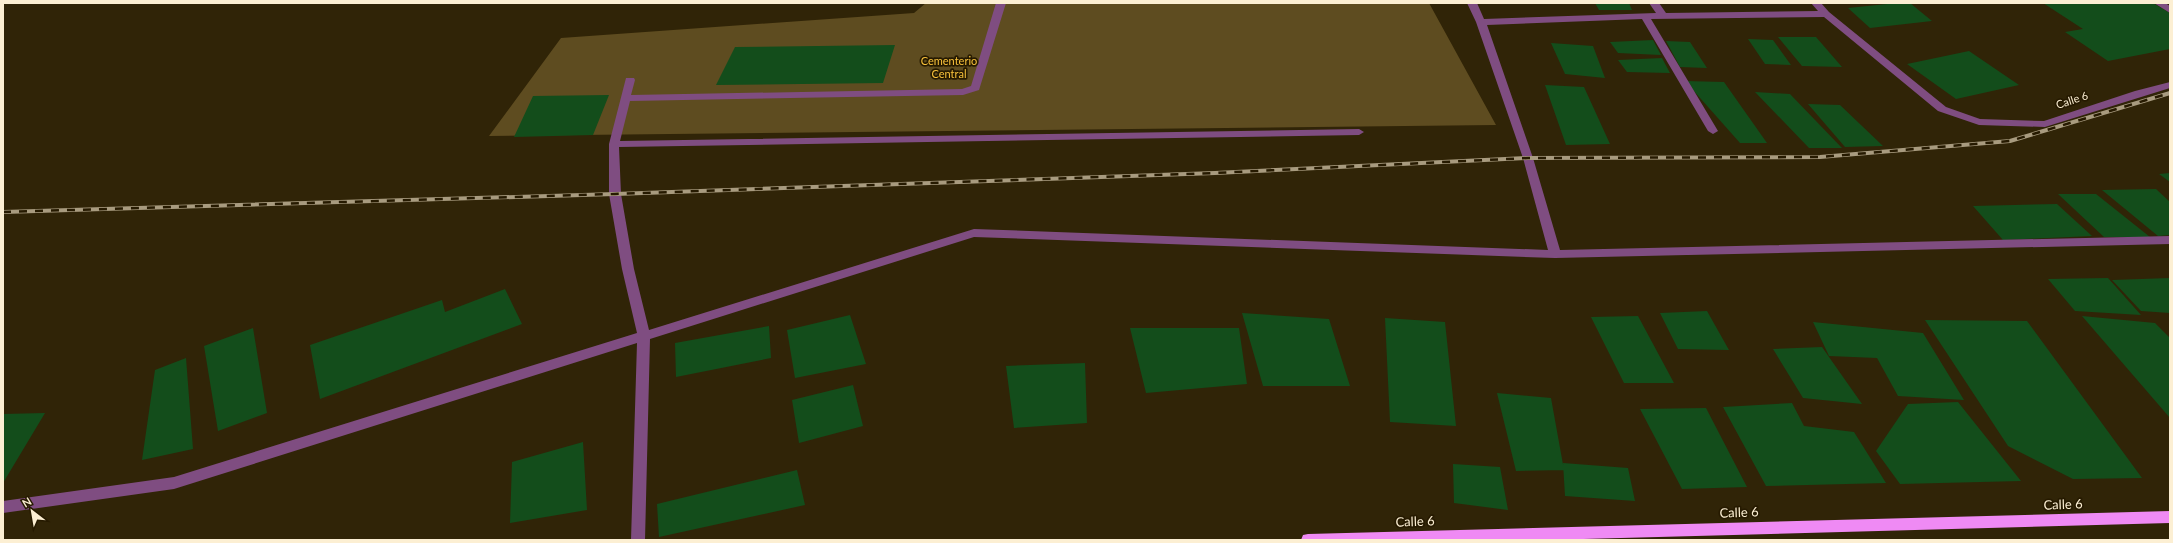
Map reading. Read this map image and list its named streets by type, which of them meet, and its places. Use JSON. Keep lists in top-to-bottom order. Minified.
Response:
{"streets":{"highway":["Calle 6"]},"parks":["Cementerio Central"],"north":"top left"}
